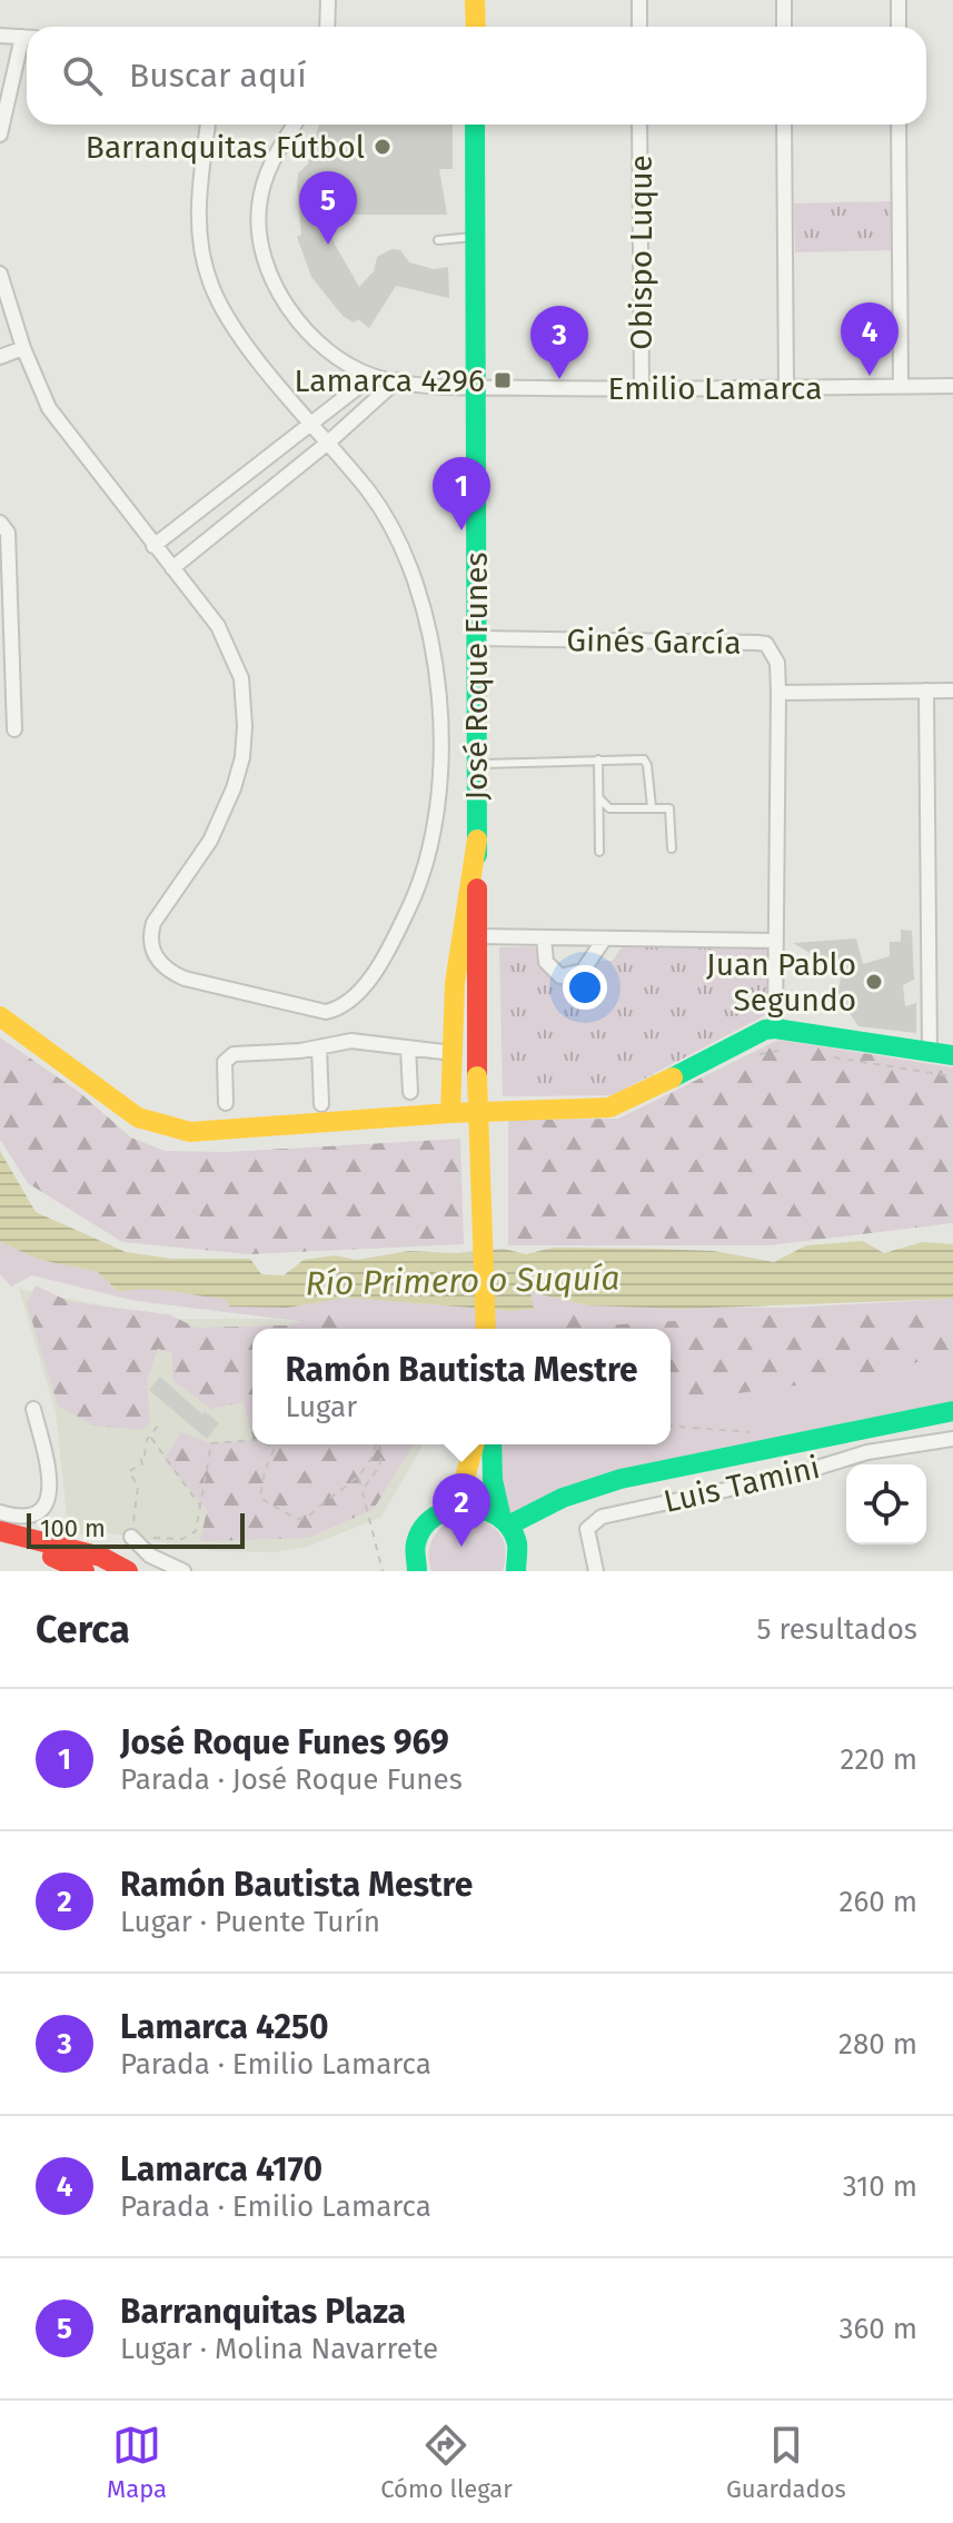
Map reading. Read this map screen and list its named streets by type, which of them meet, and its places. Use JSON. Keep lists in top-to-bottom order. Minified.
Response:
{"streets":{"main road":["José Roque Funes"],"street":["Obispo Luque","Emilio Lamarca","Ginés García","Luis Tamini"]},"crossings":[["Obispo Luque","Emilio Lamarca"],["Emilio Lamarca","José Roque Funes"],["Ginés García","José Roque Funes"]],"water":["Río Primero o Suquía"],"places":{"other":["Barranquitas Fútbol","Juan Pablo Segundo"],"transit":["Lamarca 4296"]},"scale_bar":"100 m","page":{"search":"Buscar aquí","pins":["5","4","3","1","2"],"popup":["Ramón Bautista Mestre","Lugar"],"scale":"100 m","heading":["Cerca","5 resultados"],"list":[{"mark":"1","name":"José Roque Funes 969","note":"Parada · José Roque Funes","value":"220 m"},{"mark":"2","name":"Ramón Bautista Mestre","note":"Lugar · Puente Turín","value":"260 m"},{"mark":"3","name":"Lamarca 4250","note":"Parada · Emilio Lamarca","value":"280 m"},{"mark":"4","name":"Lamarca 4170","note":"Parada · Emilio Lamarca","value":"310 m"},{"mark":"5","name":"Barranquitas Plaza","note":"Lugar · Molina Navarrete","value":"360 m"}],"nav":["Mapa","Cómo llegar","Guardados"]}}
